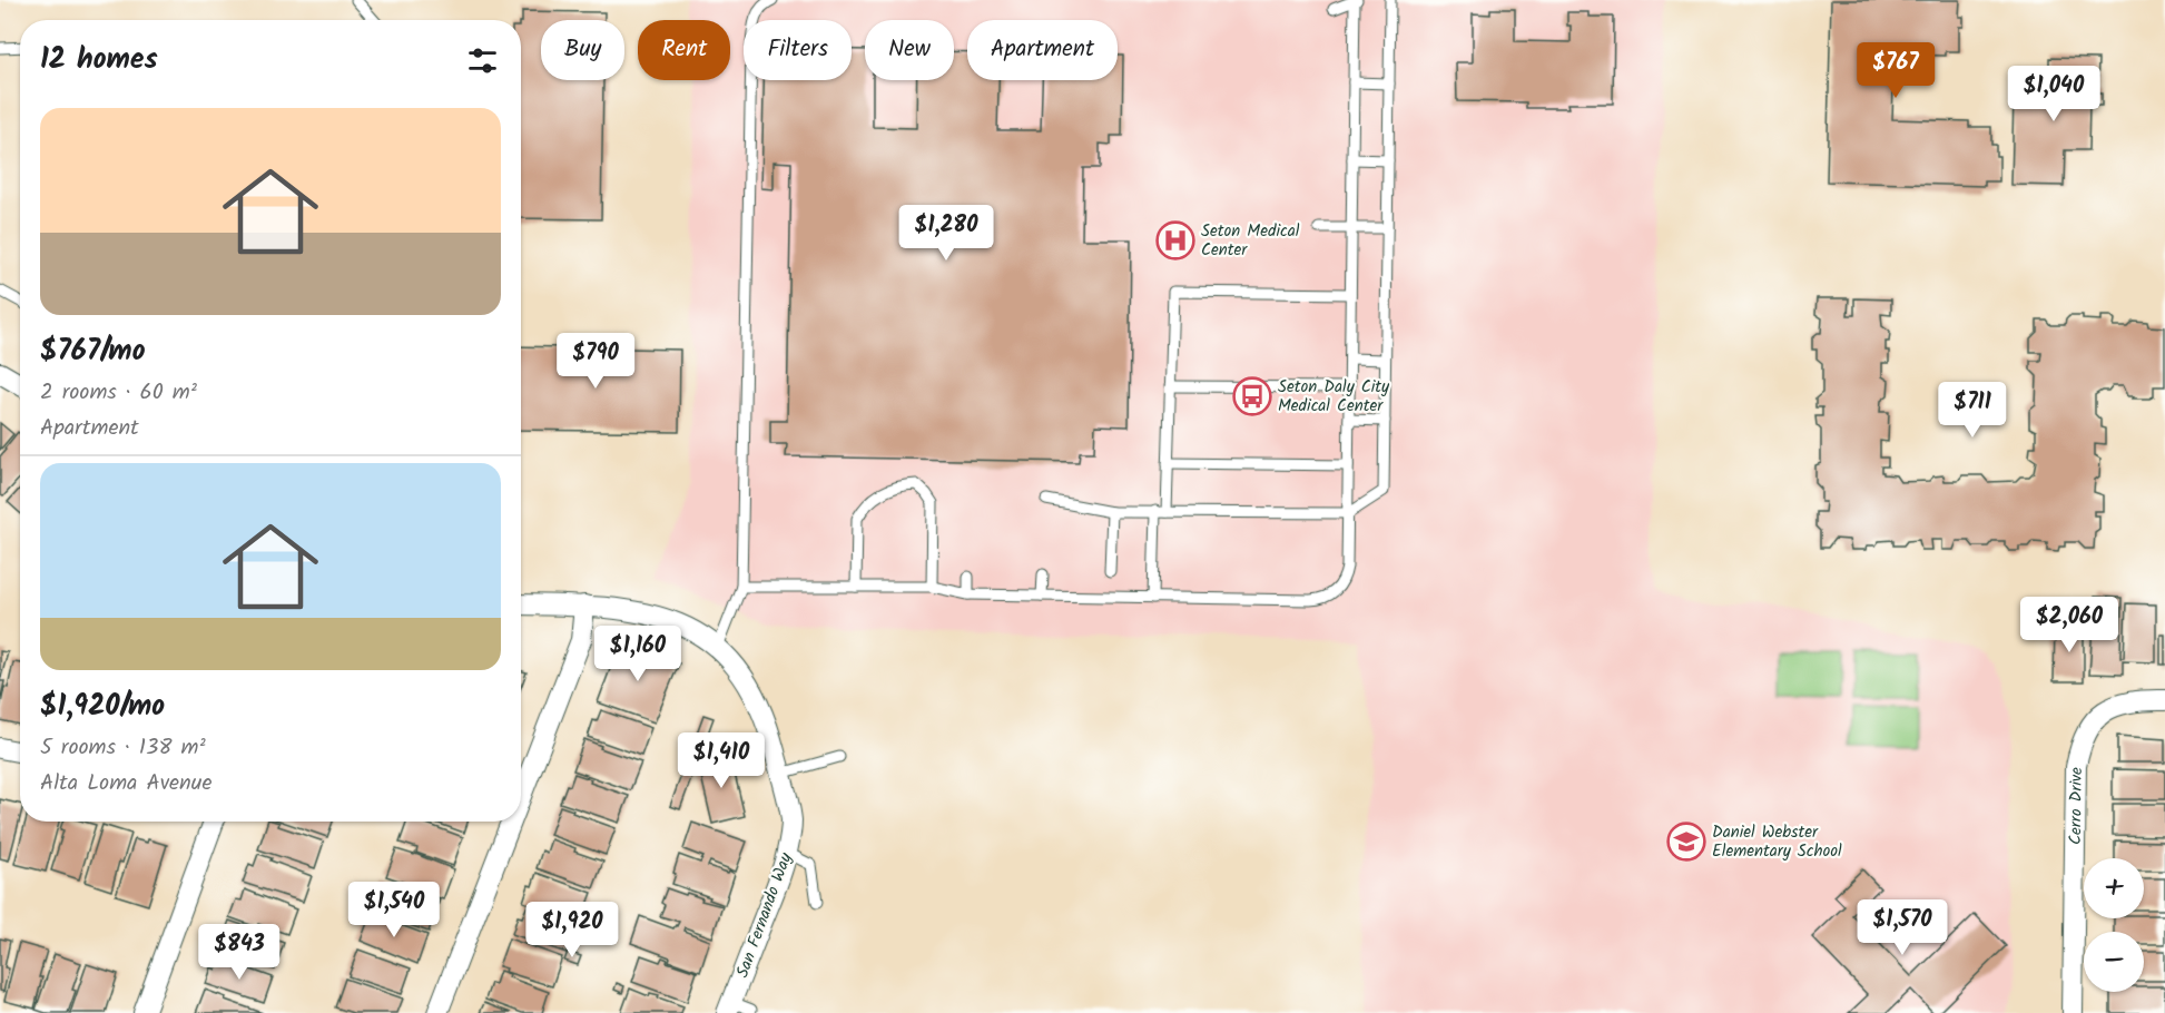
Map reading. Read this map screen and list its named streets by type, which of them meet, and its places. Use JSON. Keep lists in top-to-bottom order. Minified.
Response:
{"streets":{"street":["Cerro Drive","San Fernando Way"]},"places":{"hospital":["Seton Medical Center"],"bus stop":["Seton Daly City Medical Center"],"school or university":["Daniel Webster Elementary School"]},"page":{"chip":["Buy","Rent","Filters","New","Apartment"],"heading":"12 homes","price":["$767","$1,040","$1,280","$790","$711","$2,060","$1,160","$1,410","$1,540","$1,570","$1,920","$843"],"list":[{"name":"$767/mo","note":"2 rooms · 60 m² · Apartment"},{"name":"$1,920/mo","note":"5 rooms · 138 m² · Alta Loma Avenue"}],"map_buttons":["+","−"]}}
